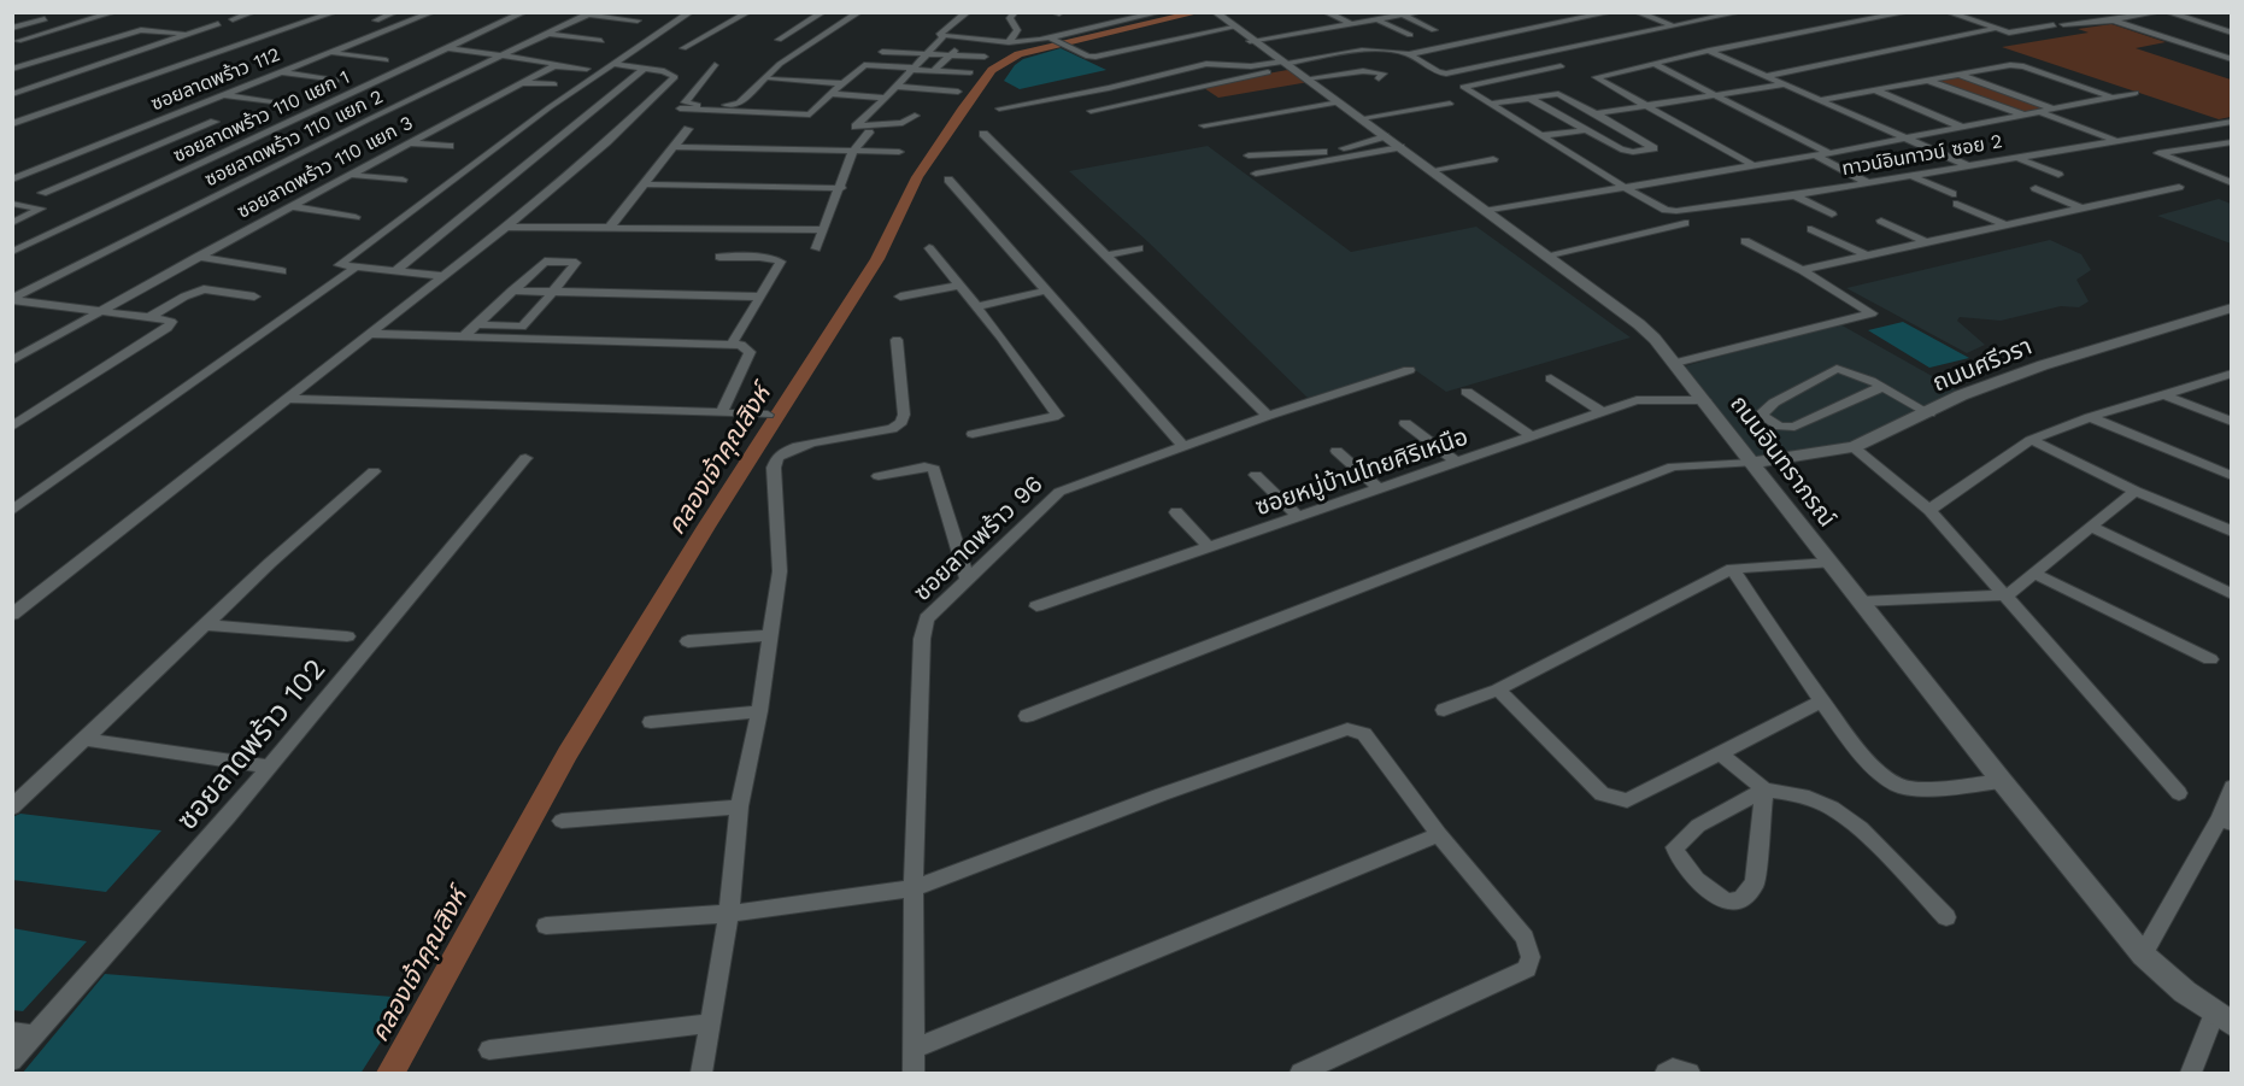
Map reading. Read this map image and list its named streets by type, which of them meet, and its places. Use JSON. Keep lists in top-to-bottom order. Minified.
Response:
{"streets":{"street":["ซอยลาดพร้าว 112","ซอยลาดพร้าว 110 แยก 1","ซอยลาดพร้าว 110 แยก 2","ทาวน์อินทาวน์ ซอย 2","ซอยลาดพร้าว 110 แยก 3","ถนนศรีวรา","ถนนอินทราภรณ์","ซอยหมู่บ้านไทยศิริเหนือ","ซอยลาดพร้าว 96","ซอยลาดพร้าว 102"]},"crossings":[["ถนนศรีวรา","ถนนอินทราภรณ์"],["ถนนอินทราภรณ์","ซอยหมู่บ้านไทยศิริเหนือ"]],"water":["คลองเจ้าคุณสิงห์"]}
